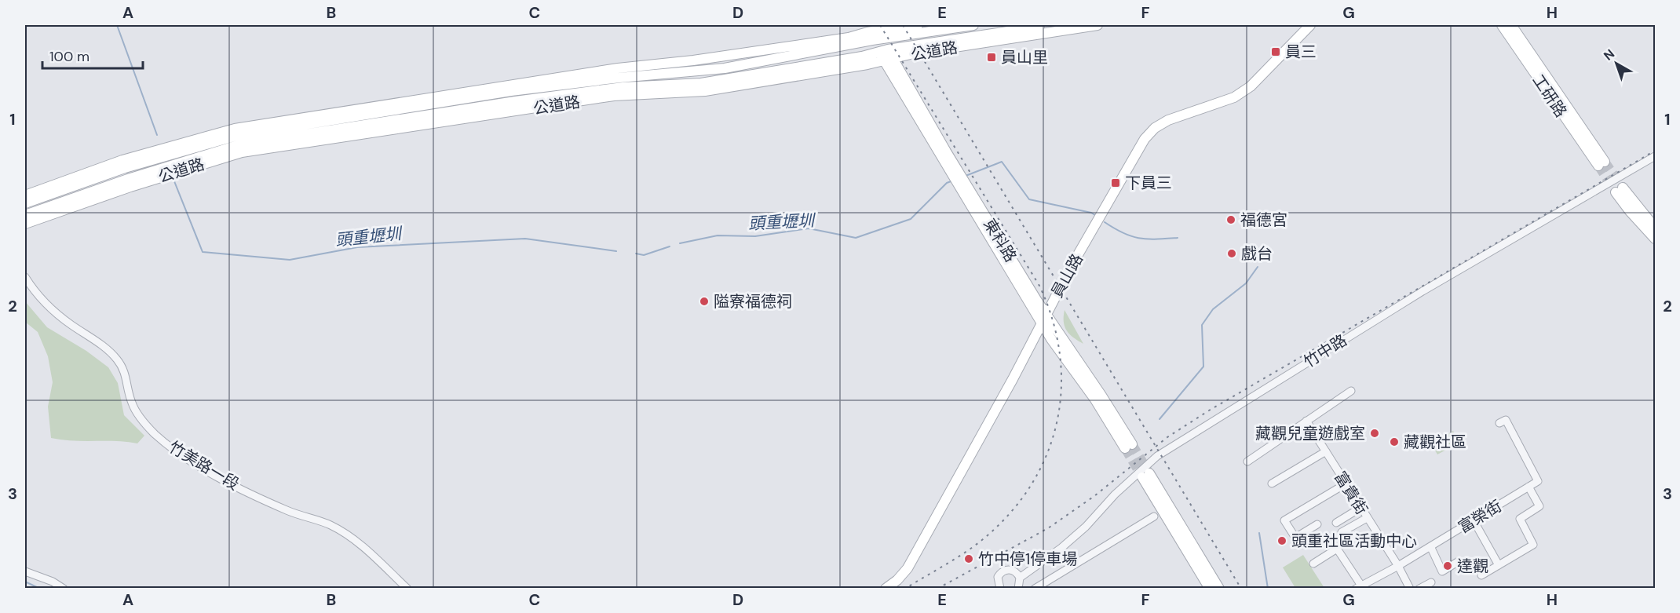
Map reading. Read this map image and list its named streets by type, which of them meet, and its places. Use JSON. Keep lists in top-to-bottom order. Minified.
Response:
{"streets":{"street":["公道路","工研路","東科路","員山路","竹中路","竹美路一段","富貴街","富榮街"]},"crossings":[["公道路","東科路"],["東科路","員山路"],["富貴街","富榮街"]],"water":["頭重壢圳"],"places":{"transit":["員三","員山里","下員三"],"other":["福德宮","戲台","隘寮福德祠","藏觀兒童遊戲室","藏觀社區","頭重社區活動中心","竹中停1停車場","達觀"]},"scale_bar":"100 m","north":"top left","grid":{"columns":["A","B","C","D","E","F","G","H"],"rows":["1","2","3"]}}
